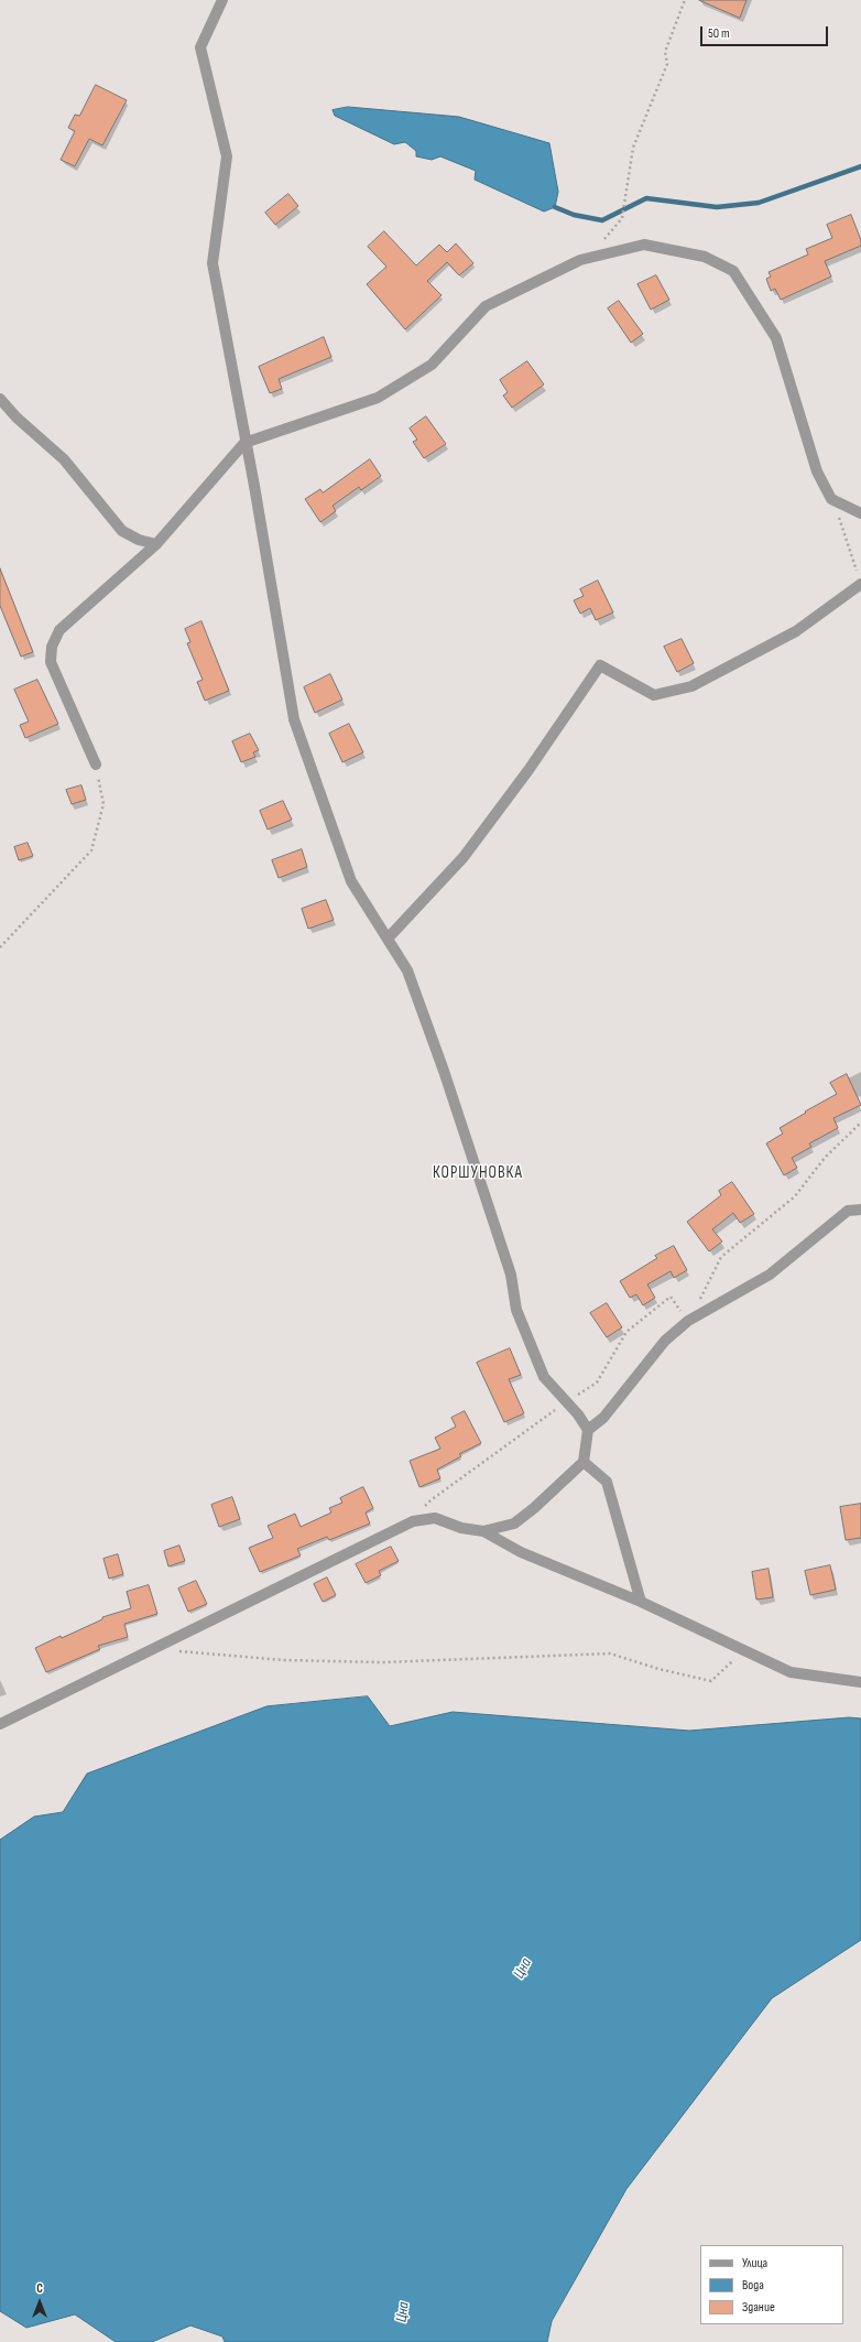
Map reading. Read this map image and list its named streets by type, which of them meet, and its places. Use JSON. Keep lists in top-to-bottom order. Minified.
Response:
{"districts":["КОРШУНОВКА"],"water":["Цна"],"legend":["Улица","Вода","Здание"],"scale_bar":"50 m","north":"top"}
